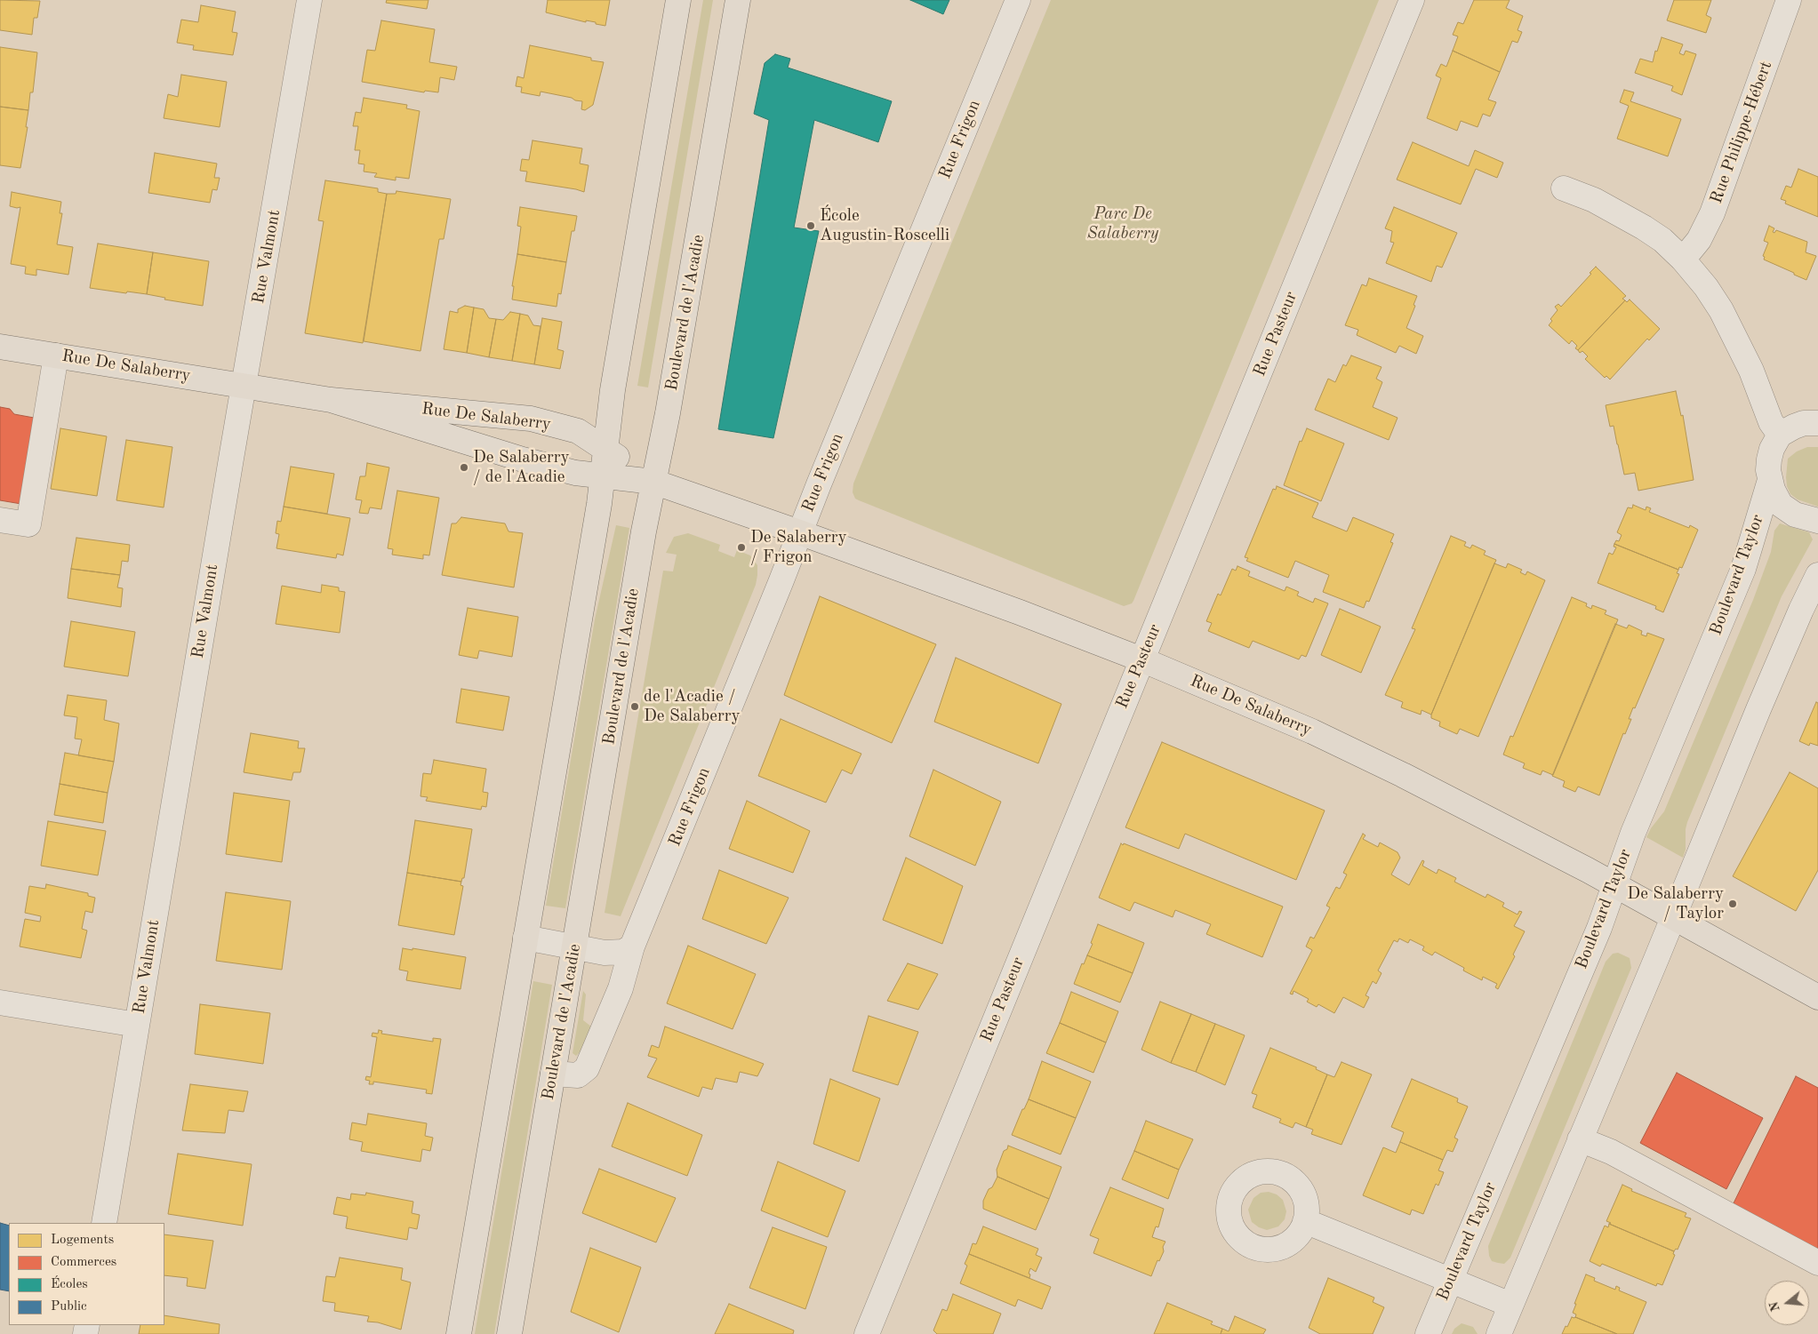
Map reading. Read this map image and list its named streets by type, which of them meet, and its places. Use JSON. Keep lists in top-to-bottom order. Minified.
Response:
{"streets":{"main road":["Boulevard de l'Acadie","Rue De Salaberry"],"street":["Rue Philippe-Hébert","Rue Frigon","Rue Valmont","Rue Pasteur","Boulevard Taylor"]},"crossings":[["Rue Frigon","Boulevard de l'Acadie"],["Rue Frigon","Rue De Salaberry"],["Rue Valmont","Rue De Salaberry"],["Boulevard de l'Acadie","Rue De Salaberry"],["Rue Pasteur","Rue De Salaberry"],["Rue De Salaberry","Boulevard Taylor"]],"parks":["Parc De Salaberry"],"places":["École Augustin-Roscelli","De Salaberry / de l'Acadie","De Salaberry / Frigon","de l'Acadie / De Salaberry","De Salaberry / Taylor"],"legend":["Logements","Commerces","Écoles","Public"],"north":"left"}
